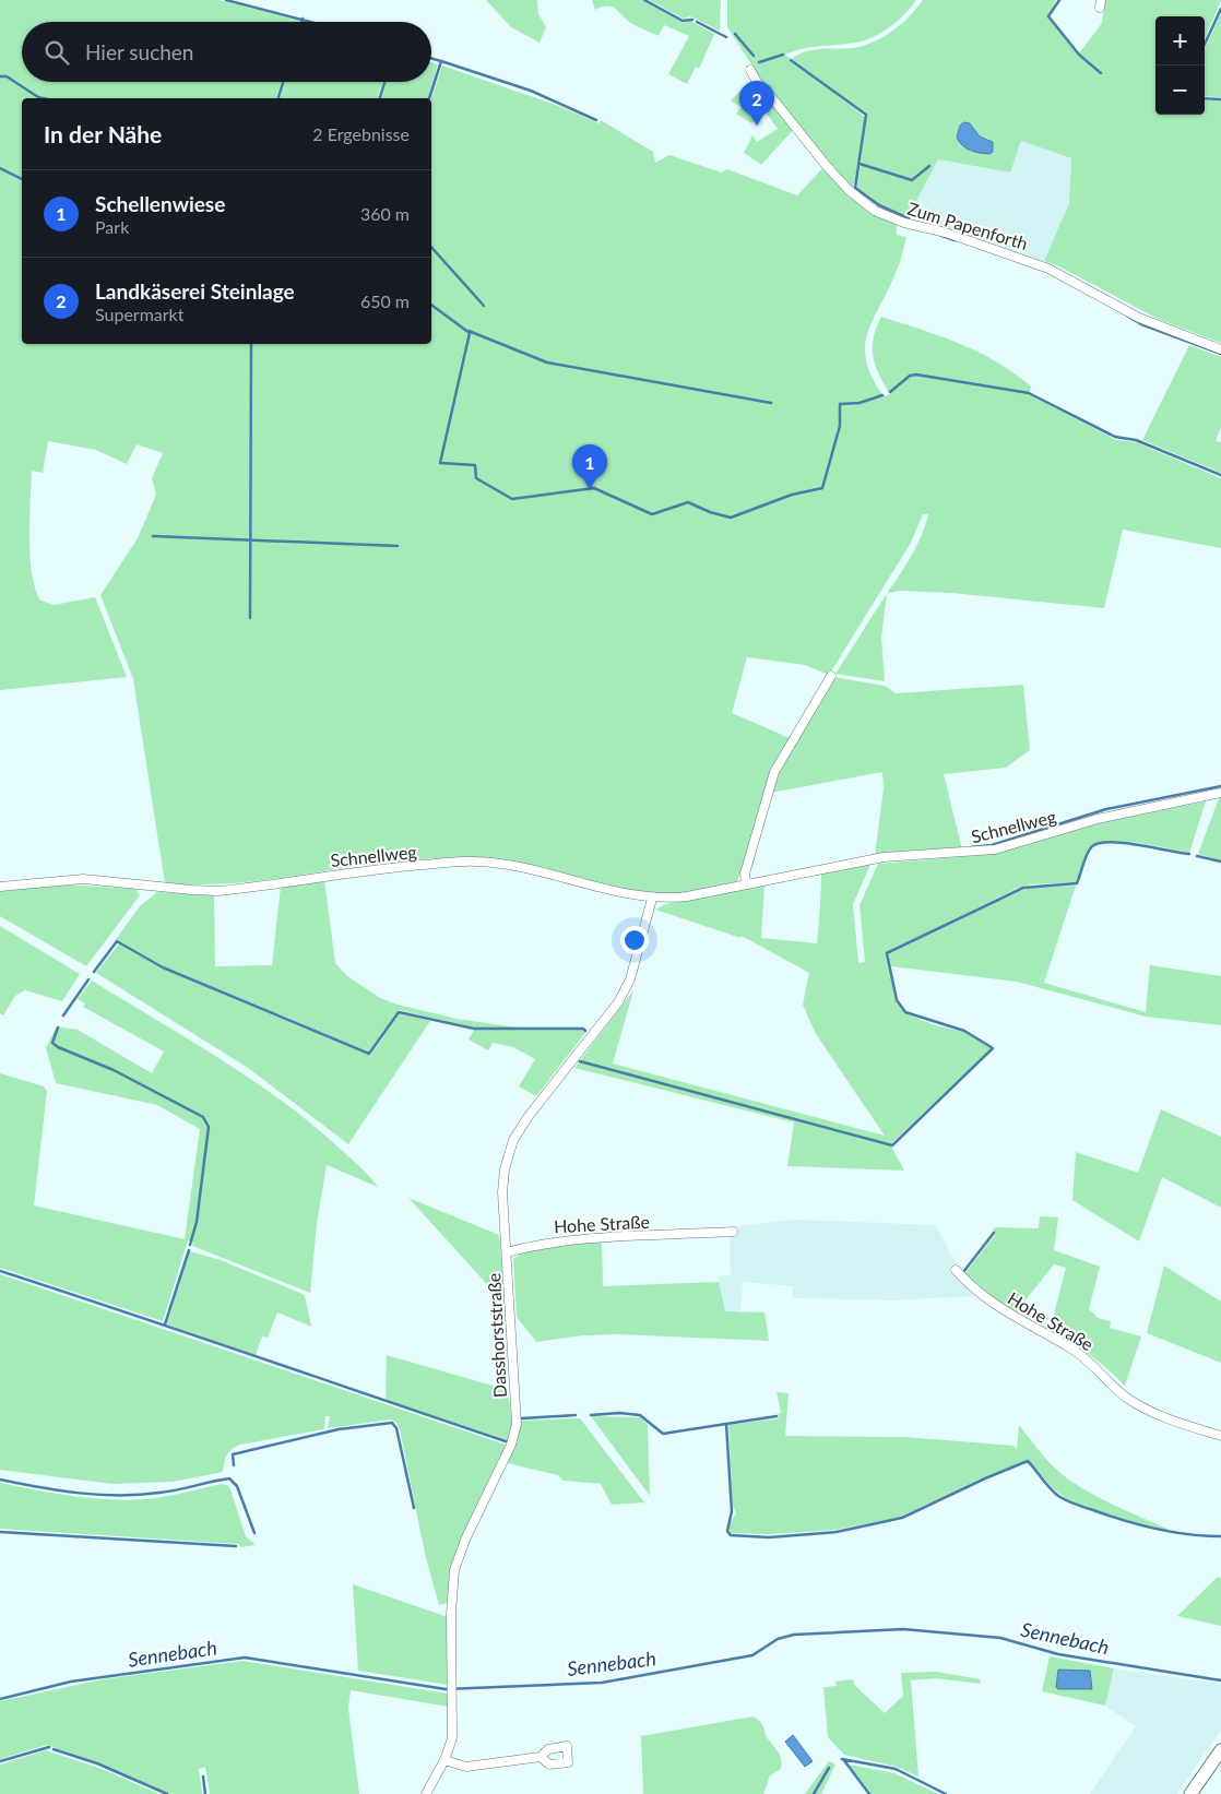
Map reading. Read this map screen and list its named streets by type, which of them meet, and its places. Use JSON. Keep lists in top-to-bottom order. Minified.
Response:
{"streets":{"street":["Zum Papenforth","Schnellweg","Hohe Straße","Dasshorststraße"]},"crossings":[["Schnellweg","Dasshorststraße"],["Hohe Straße","Dasshorststraße"]],"water":["Sennebach"],"page":{"map_buttons":["+","−"],"search":"Hier suchen","pins":["2","1"],"heading":["In der Nähe","2 Ergebnisse"],"list":[{"mark":"1","name":"Schellenwiese","note":"Park","value":"360 m"},{"mark":"2","name":"Landkäserei Steinlage","note":"Supermarkt","value":"650 m"}]}}
